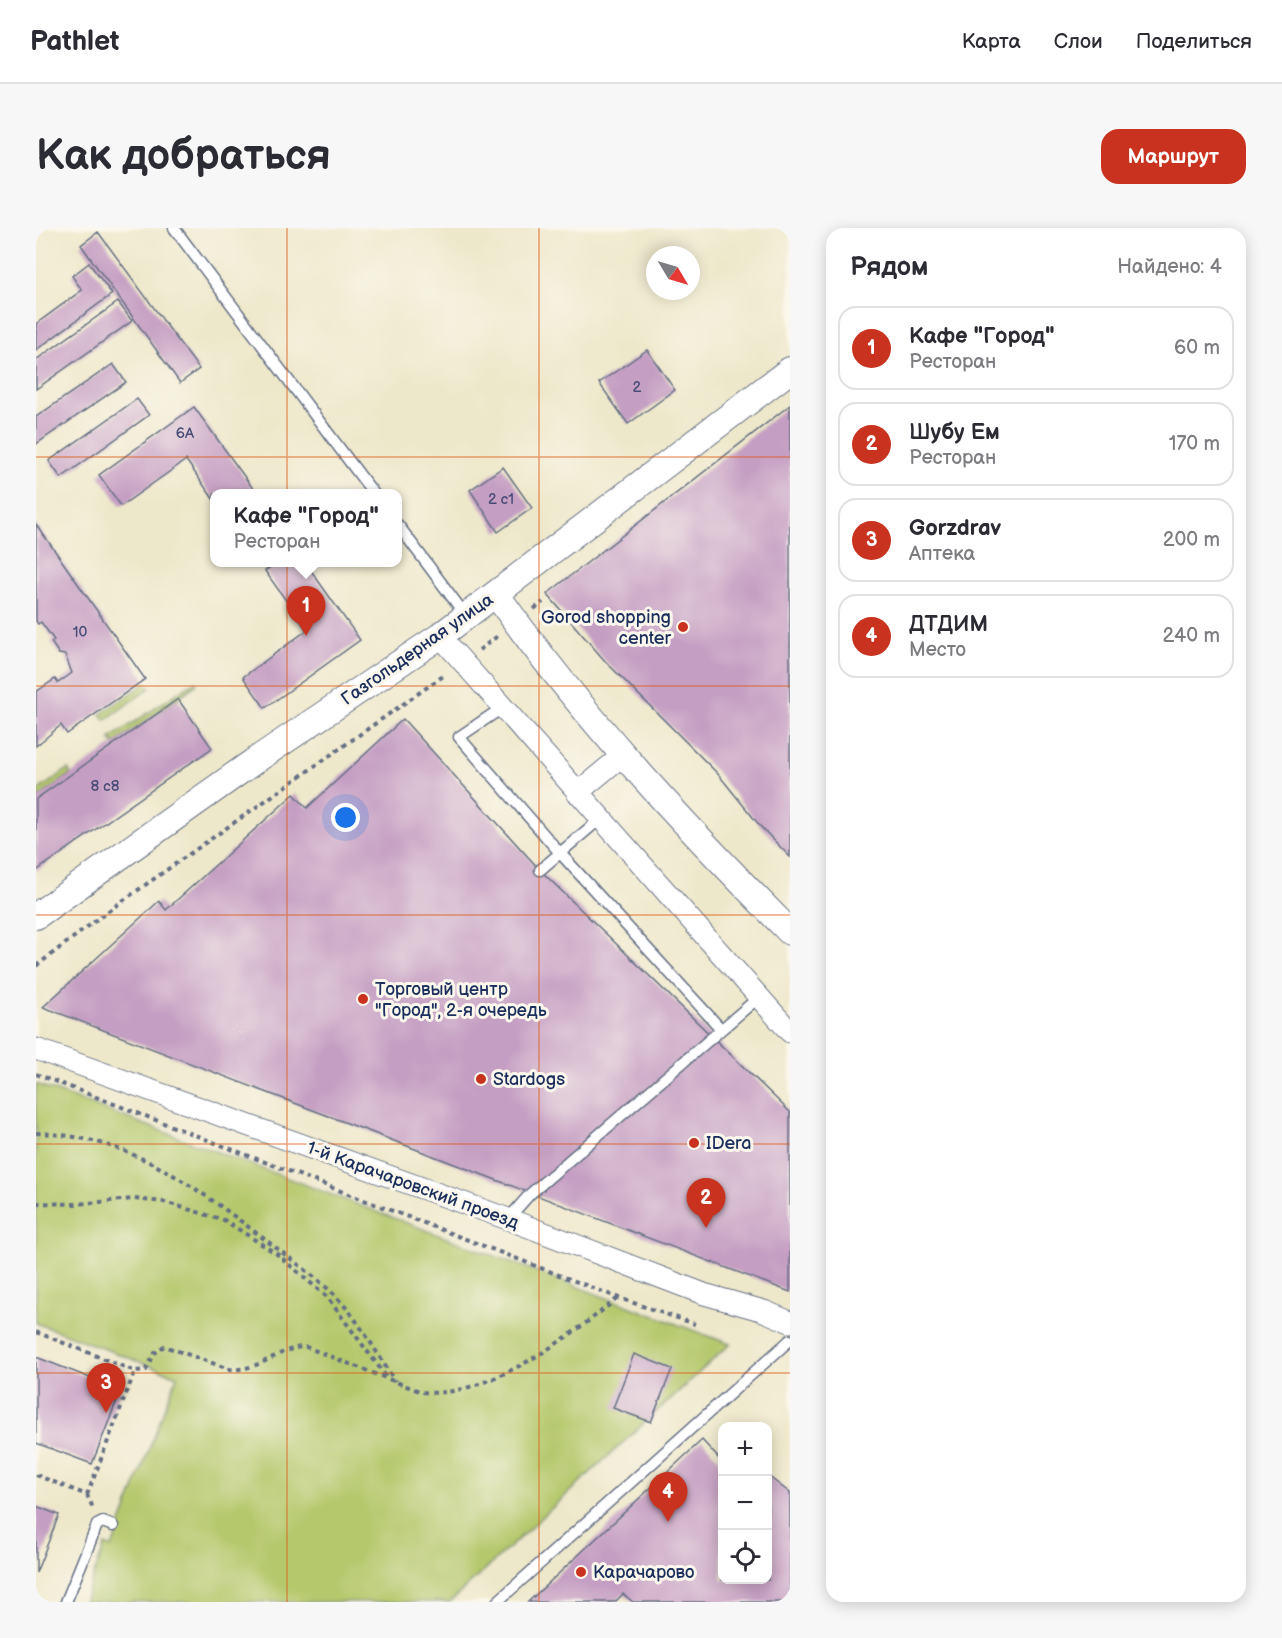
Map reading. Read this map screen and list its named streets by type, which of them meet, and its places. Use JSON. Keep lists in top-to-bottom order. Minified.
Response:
{"streets":{"street":["Газгольдерная улица","1-й Карачаровский проезд"]},"places":["Gorod shopping center","Торговый центр \"Город\", 2-я очередь","Stardogs","IDera","Карачарово"],"house_numbers":["2","6А","2 с1","10","8 с8"],"north":"bottom right","page":{"header":"Pathlet","nav":["Карта","Слои","Поделиться"],"buttons":"Маршрут","title":"Как добраться","heading":["Рядом","Найдено: 4"],"list":[{"mark":"1","name":"Кафе \"Город\"","note":"Ресторан","value":"60 m"},{"mark":"2","name":"Шубу Ем","note":"Ресторан","value":"170 m"},{"mark":"3","name":"Gorzdrav","note":"Аптека","value":"200 m"},{"mark":"4","name":"ДТДИМ","note":"Место","value":"240 m"}],"popup":["Кафе \"Город\"","Ресторан"],"pins":["1","2","3","4"],"map_buttons":["+","−"]}}
